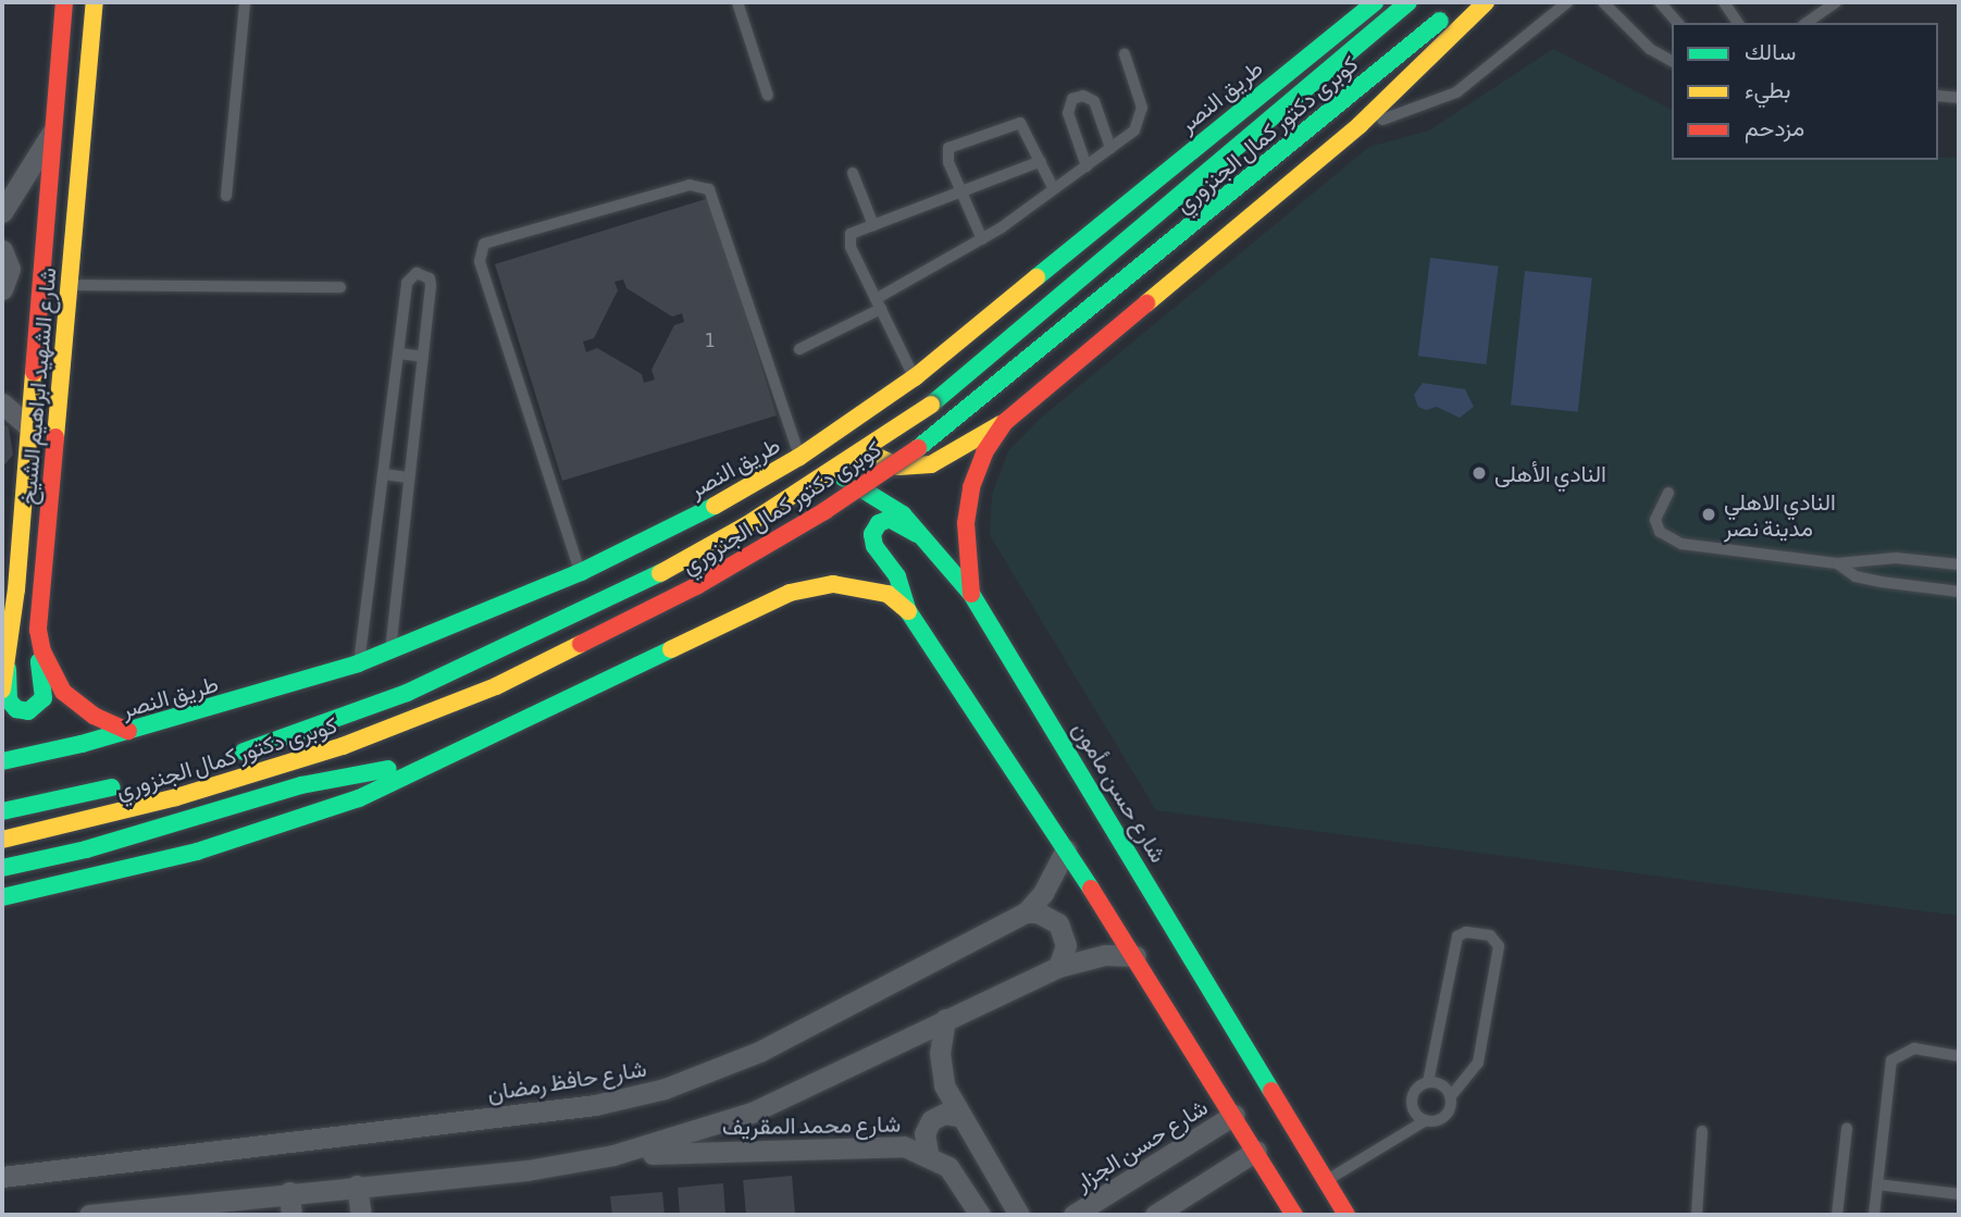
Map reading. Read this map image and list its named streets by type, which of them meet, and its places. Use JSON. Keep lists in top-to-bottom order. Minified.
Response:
{"streets":{"main road":["طريق النصر","كوبرى دكتور كمال الجنزوري","شارع الشهيد ابراهيم الشيخ","شارع حسن مأمون"],"street":["شارع حافظ رمضان","شارع محمد المقريف","شارع حسن الجزار"]},"crossings":[["طريق النصر","شارع الشهيد ابراهيم الشيخ"],["طريق النصر","شارع حسن مأمون"]],"places":["النادي الأهلى","النادي الاهلي مدينة نصر"],"house_numbers":["1"],"legend":["سالك","بطيء","مزدحم"]}
